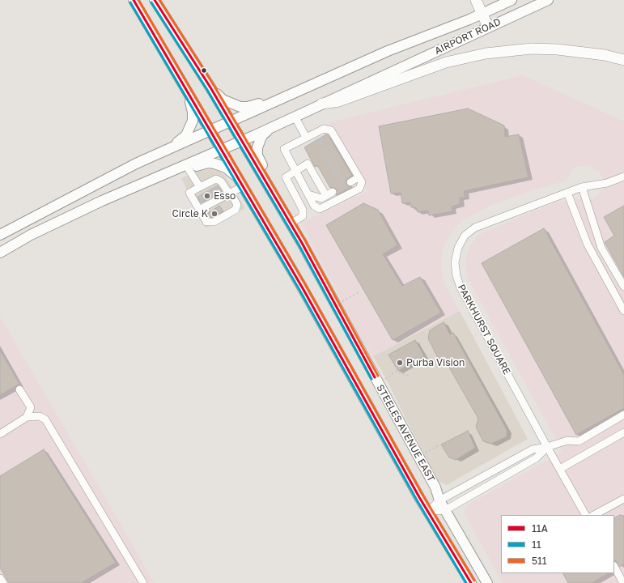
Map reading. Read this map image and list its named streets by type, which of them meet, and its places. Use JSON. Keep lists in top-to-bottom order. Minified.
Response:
{"streets":{"main road":["AIRPORT ROAD","STEELES AVENUE EAST"],"street":["PARKHURST SQUARE"]},"crossings":[["AIRPORT ROAD","STEELES AVENUE EAST"]],"places":["Esso","Circle K","Purba Vision"],"lines":["transit line 11A","transit line 511","transit line 11"],"legend":["11A","11","511"]}
